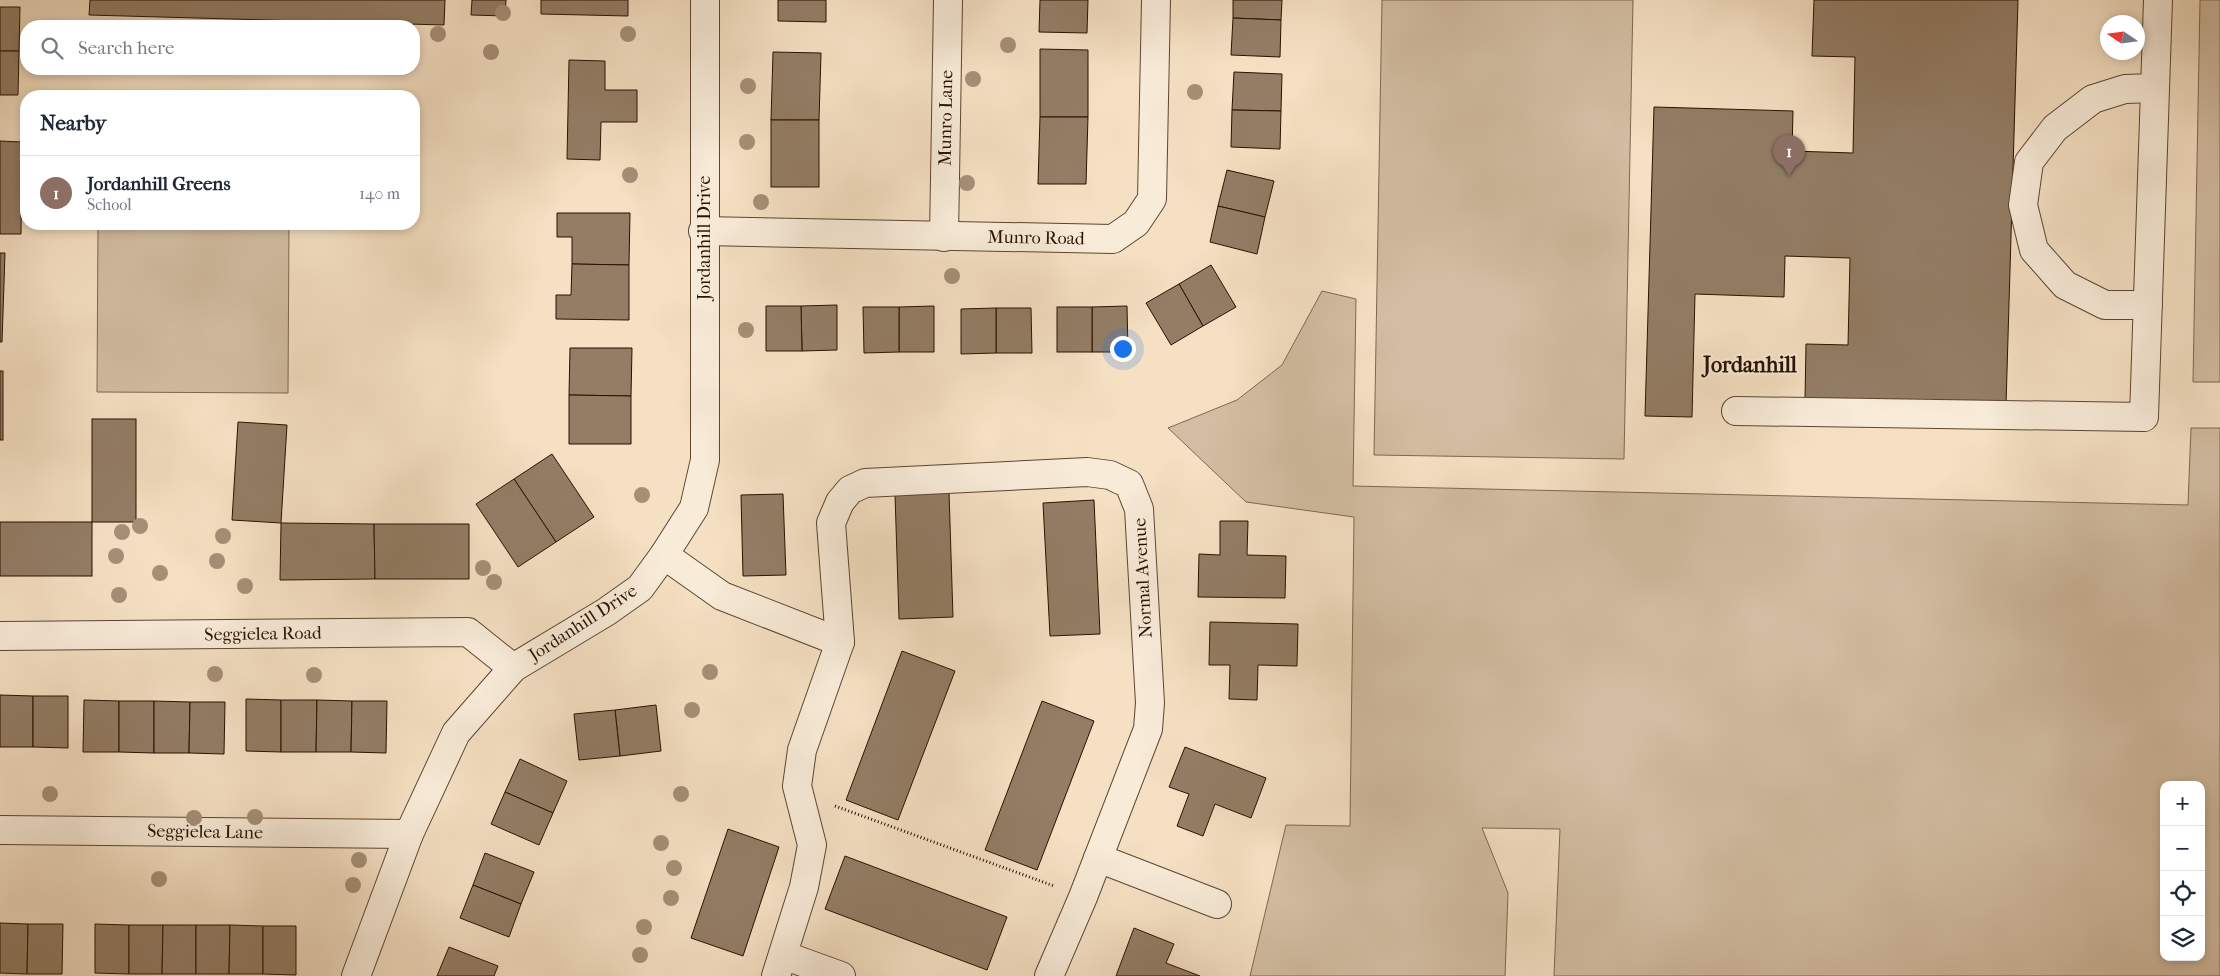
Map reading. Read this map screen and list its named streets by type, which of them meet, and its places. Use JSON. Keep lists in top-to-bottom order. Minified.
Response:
{"streets":{"street":["Munro Lane","Jordanhill Drive","Munro Road","Normal Avenue","Seggielea Road","Seggielea Lane"]},"crossings":[["Munro Lane","Munro Road"],["Jordanhill Drive","Munro Road"],["Jordanhill Drive","Seggielea Road"],["Jordanhill Drive","Seggielea Lane"]],"districts":["Jordanhill"],"north":"left","page":{"search":"Search here","heading":"Nearby","pins":"1","list":[{"mark":"1","name":"Jordanhill Greens","note":"School","value":"140 m"}],"map_buttons":["+","−"]}}
